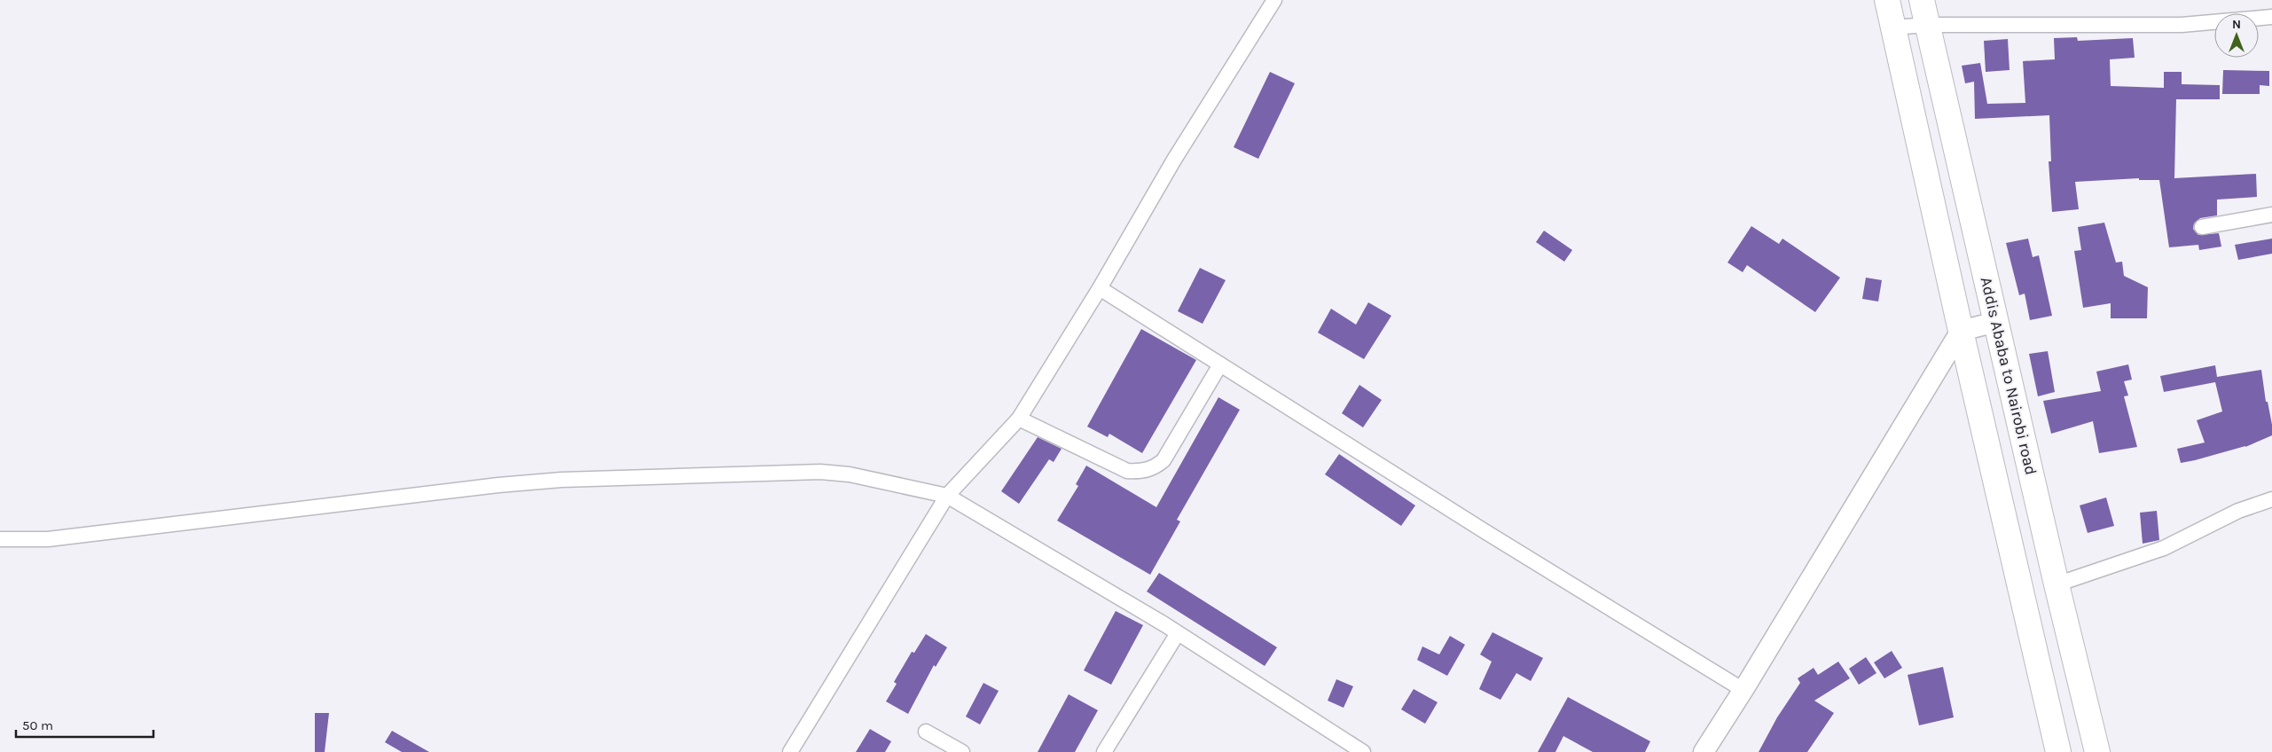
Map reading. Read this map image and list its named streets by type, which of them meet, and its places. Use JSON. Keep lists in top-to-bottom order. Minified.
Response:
{"streets":{"highway":["Addis Ababa to Nairobi road"]},"scale_bar":"50 m","north":"top"}
